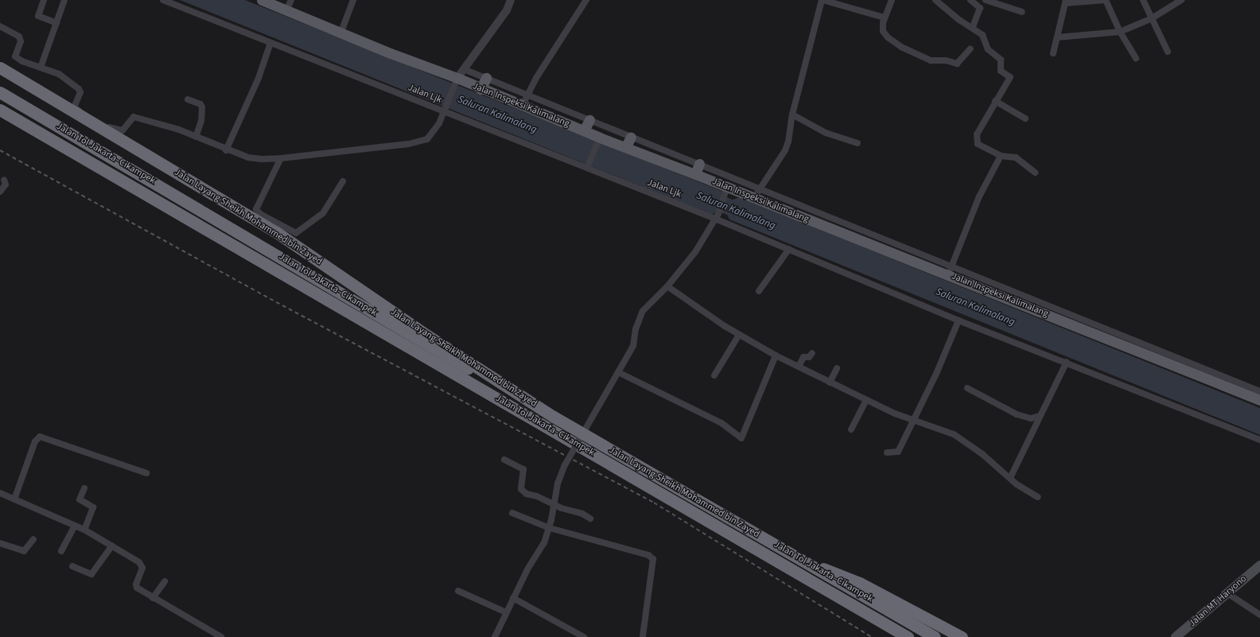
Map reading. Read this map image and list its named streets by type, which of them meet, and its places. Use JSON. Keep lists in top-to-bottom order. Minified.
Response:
{"streets":{"highway":["Jalan Tol Jakarta–Cikampek","Jalan Layang Sheikh Mohammed bin Zayed"],"main road":["Jalan Inspeksi Kalimalang","Jalan MT Haryono"],"street":["Jalan Ljk"]},"water":["Saluran Kalimalang"]}
